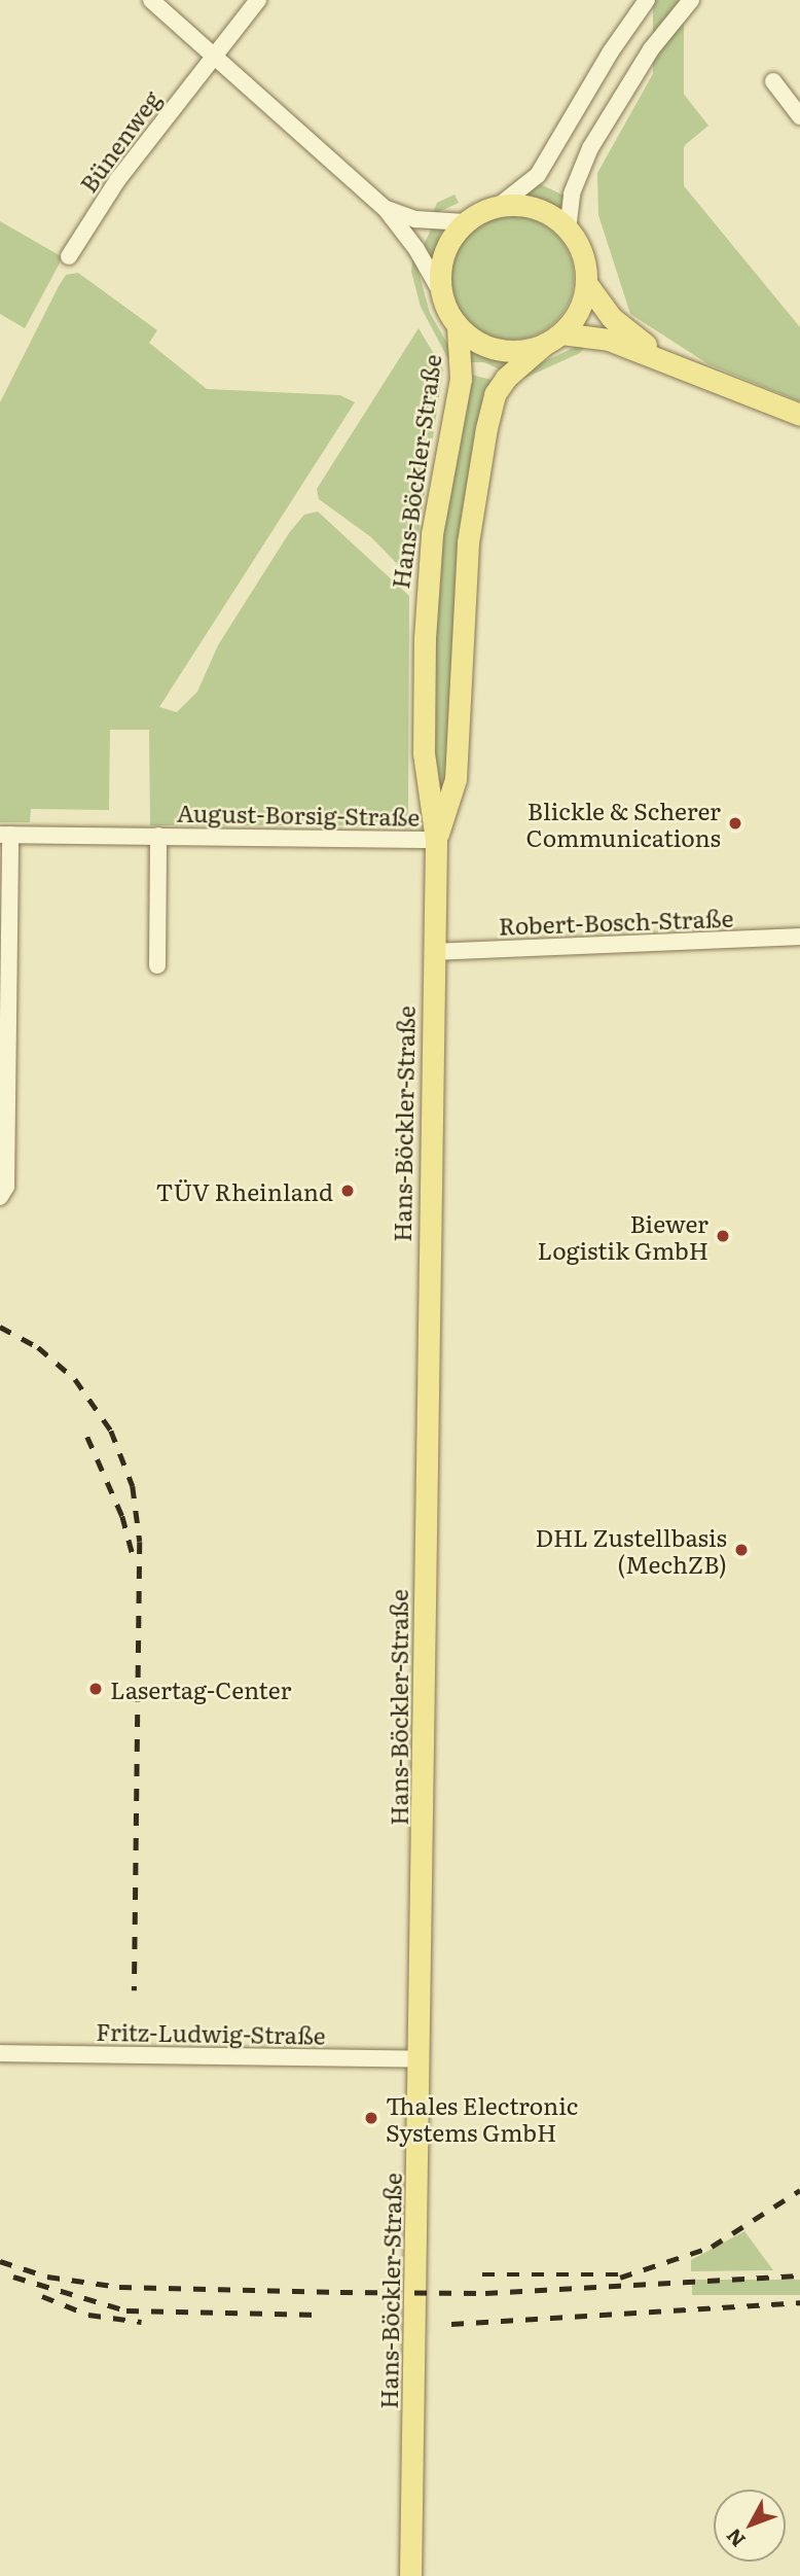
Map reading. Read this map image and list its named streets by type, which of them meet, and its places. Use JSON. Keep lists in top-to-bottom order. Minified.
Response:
{"streets":{"main road":["Hans-Böckler-Straße"],"street":["Bünenweg","August-Borsig-Straße","Robert-Bosch-Straße","Fritz-Ludwig-Straße"]},"crossings":[["Hans-Böckler-Straße","August-Borsig-Straße"],["Hans-Böckler-Straße","Robert-Bosch-Straße"],["Hans-Böckler-Straße","Fritz-Ludwig-Straße"]],"places":["Blickle & Scherer Communications","TÜV Rheinland","Biewer Logistik GmbH","DHL Zustellbasis (MechZB)","Lasertag-Center","Thales Electronic Systems GmbH"],"north":"bottom left"}
